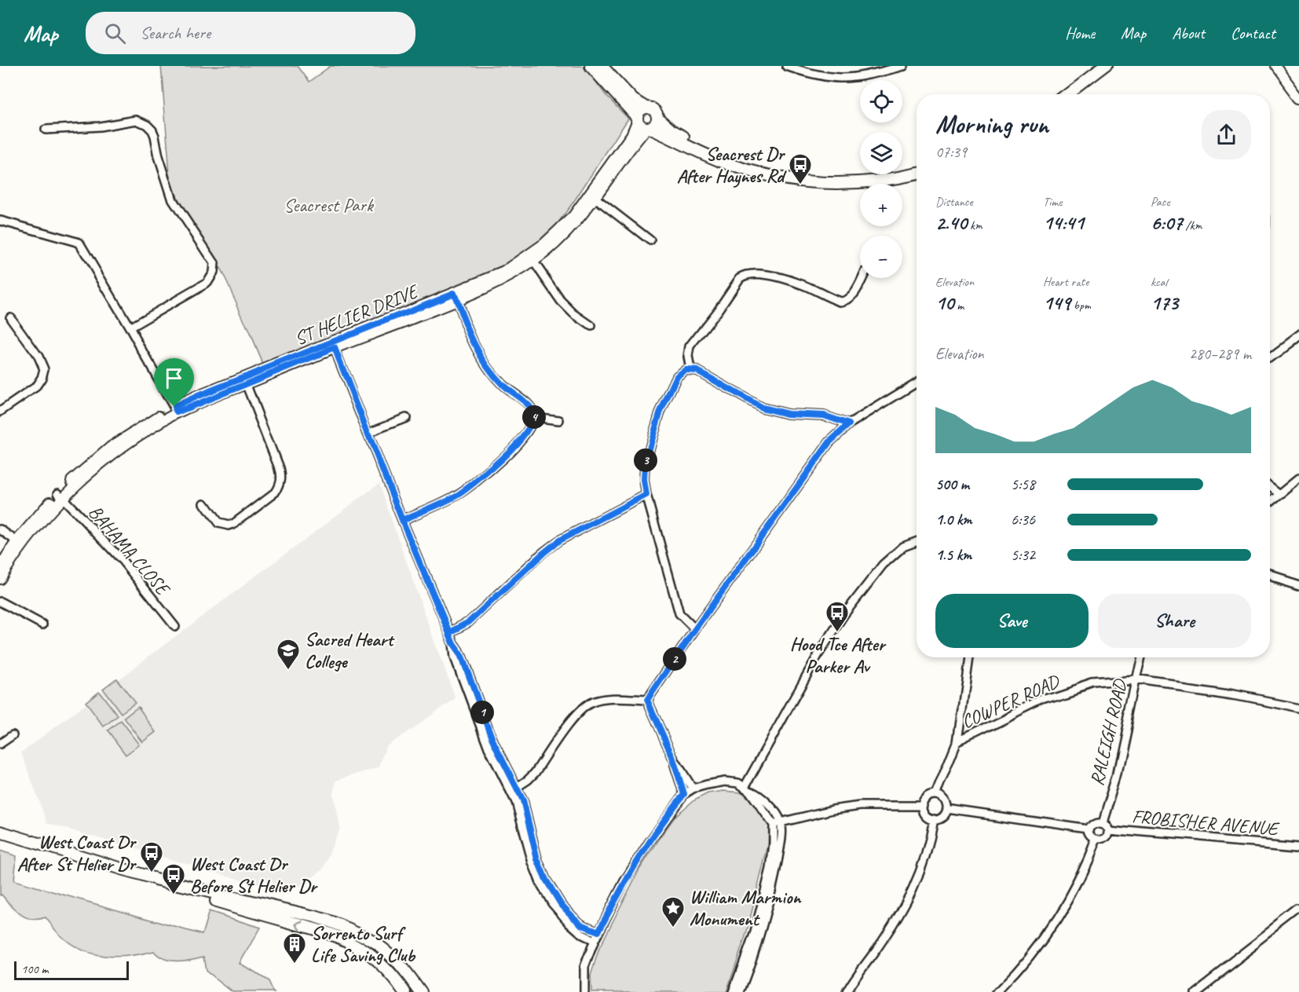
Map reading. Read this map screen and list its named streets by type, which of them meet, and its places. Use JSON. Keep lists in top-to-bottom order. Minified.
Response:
{"streets":{"street":["ST HELIER DRIVE","BAHAMA CLOSE","COWPER ROAD","RALEIGH ROAD","FROBISHER AVENUE"]},"crossings":[["ST HELIER DRIVE","BAHAMA CLOSE"],["COWPER ROAD","RALEIGH ROAD"],["RALEIGH ROAD","FROBISHER AVENUE"]],"parks":["Seacrest Park"],"places":{"bus stop":["Seacrest Dr After Haynes Rd","Hood Tce After Parker Av","West Coast Dr After St Helier Dr","West Coast Dr Before St Helier Dr"],"school or university":["Sacred Heart College"],"place":["William Marmion Monument"],"building":["Sorrento Surf Life Saving Club"]},"scale_bar":"100 m","page":{"header":"Map","search":"Search here","nav":["Home","Map","About","Contact"],"map_buttons":["+","−"],"heading":["Morning run","07:39"],"stats":[["Distance","2.40 km"],["Time","14:41"],["Pace","6:07 /km"],["Elevation","10 m"],["Heart rate","149 bpm"],["kcal","173"]],"chart":["Elevation","280–289 m"],"pins":["4","3","2","1"],"list":[{"name":"500 m","note":"5:58"},{"name":"1.0 km","note":"6:36"},{"name":"1.5 km","note":"5:32"}],"buttons":["Save","Share"],"scale":"100 m"}}
